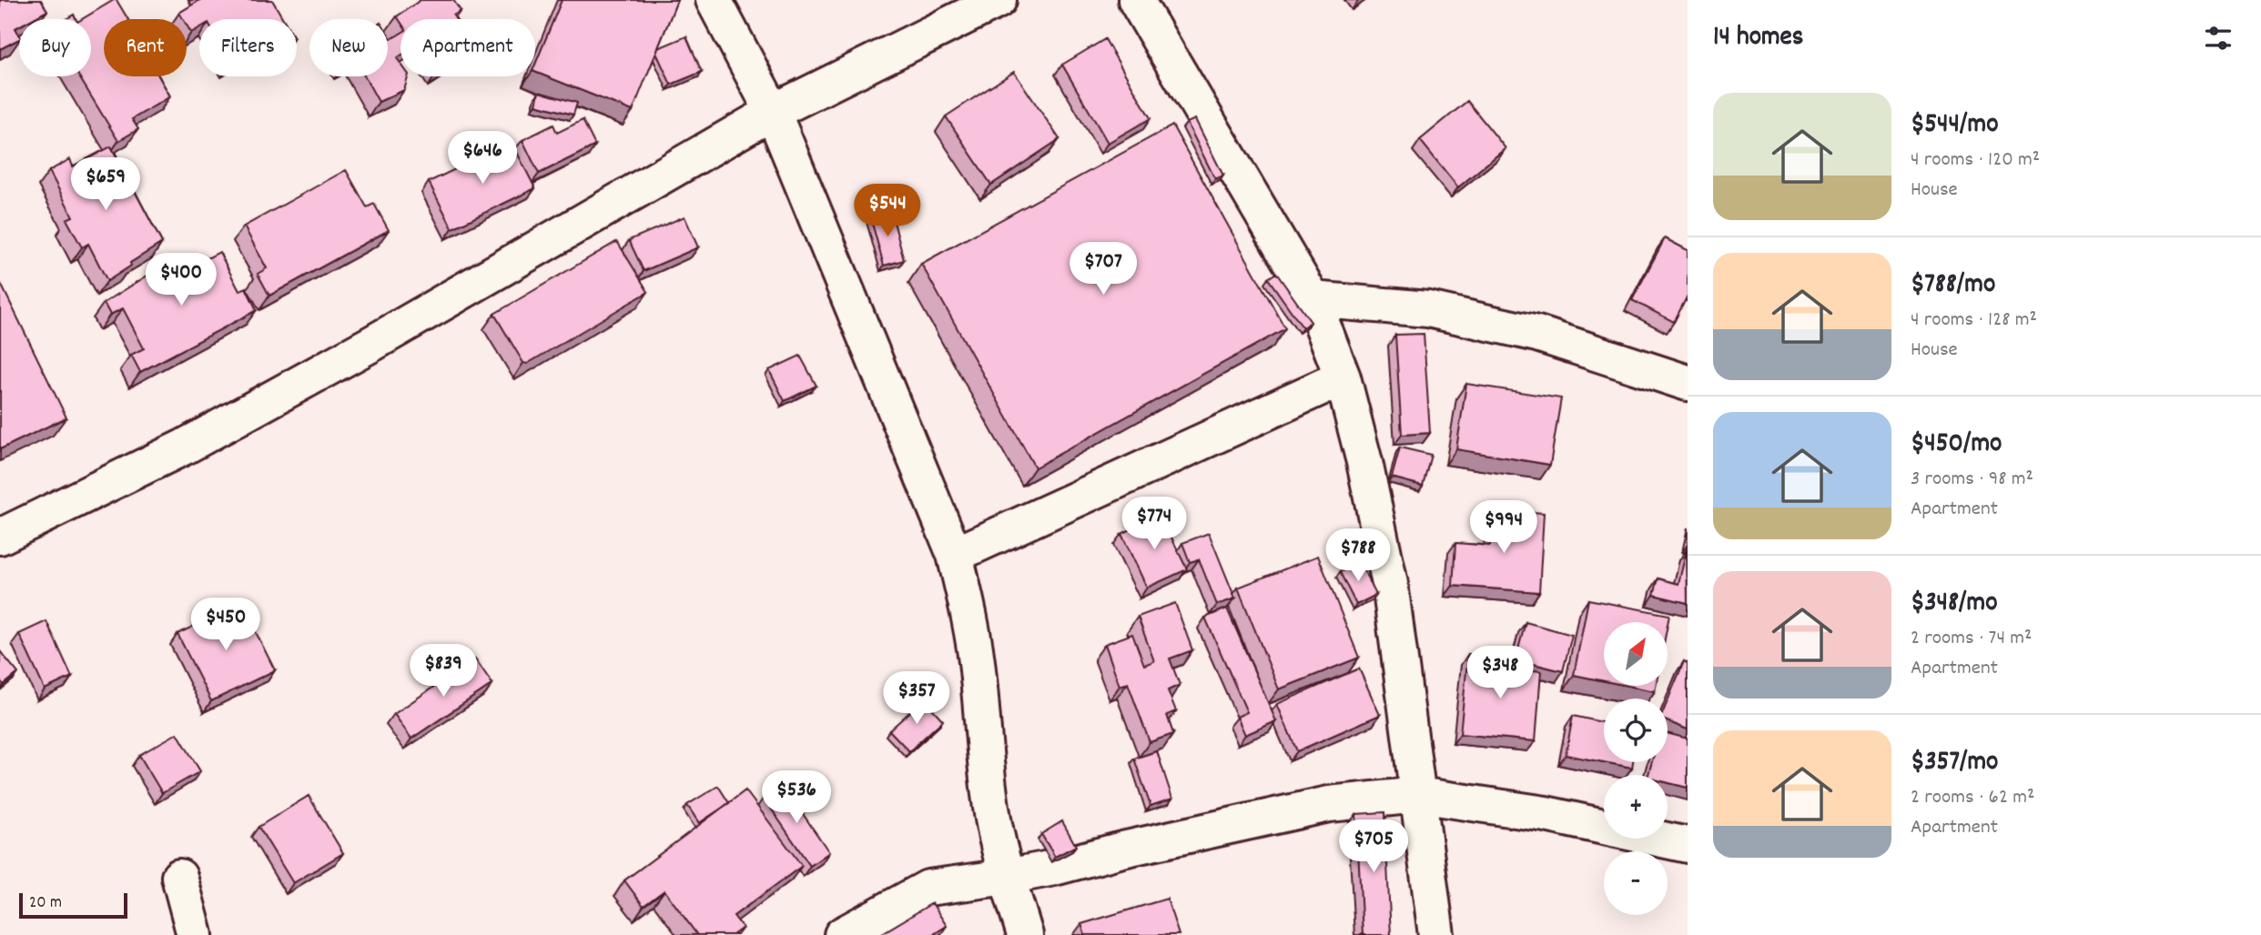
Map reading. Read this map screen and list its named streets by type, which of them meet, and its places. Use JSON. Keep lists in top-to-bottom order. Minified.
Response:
{"scale_bar":"20 m","north":"top right","page":{"heading":"14 homes","chip":["Buy","Rent","Filters","New","Apartment"],"list":[{"name":"$544/mo","note":"4 rooms · 120 m² · House"},{"name":"$788/mo","note":"4 rooms · 128 m² · House"},{"name":"$450/mo","note":"3 rooms · 98 m² · Apartment"},{"name":"$348/mo","note":"2 rooms · 74 m² · Apartment"},{"name":"$357/mo","note":"2 rooms · 62 m² · Apartment"}],"price":["$646","$659","$544","$707","$400","$774","$994","$788","$450","$839","$348","$357","$536","$705"],"map_buttons":["+","−"],"scale":"20 m"}}
